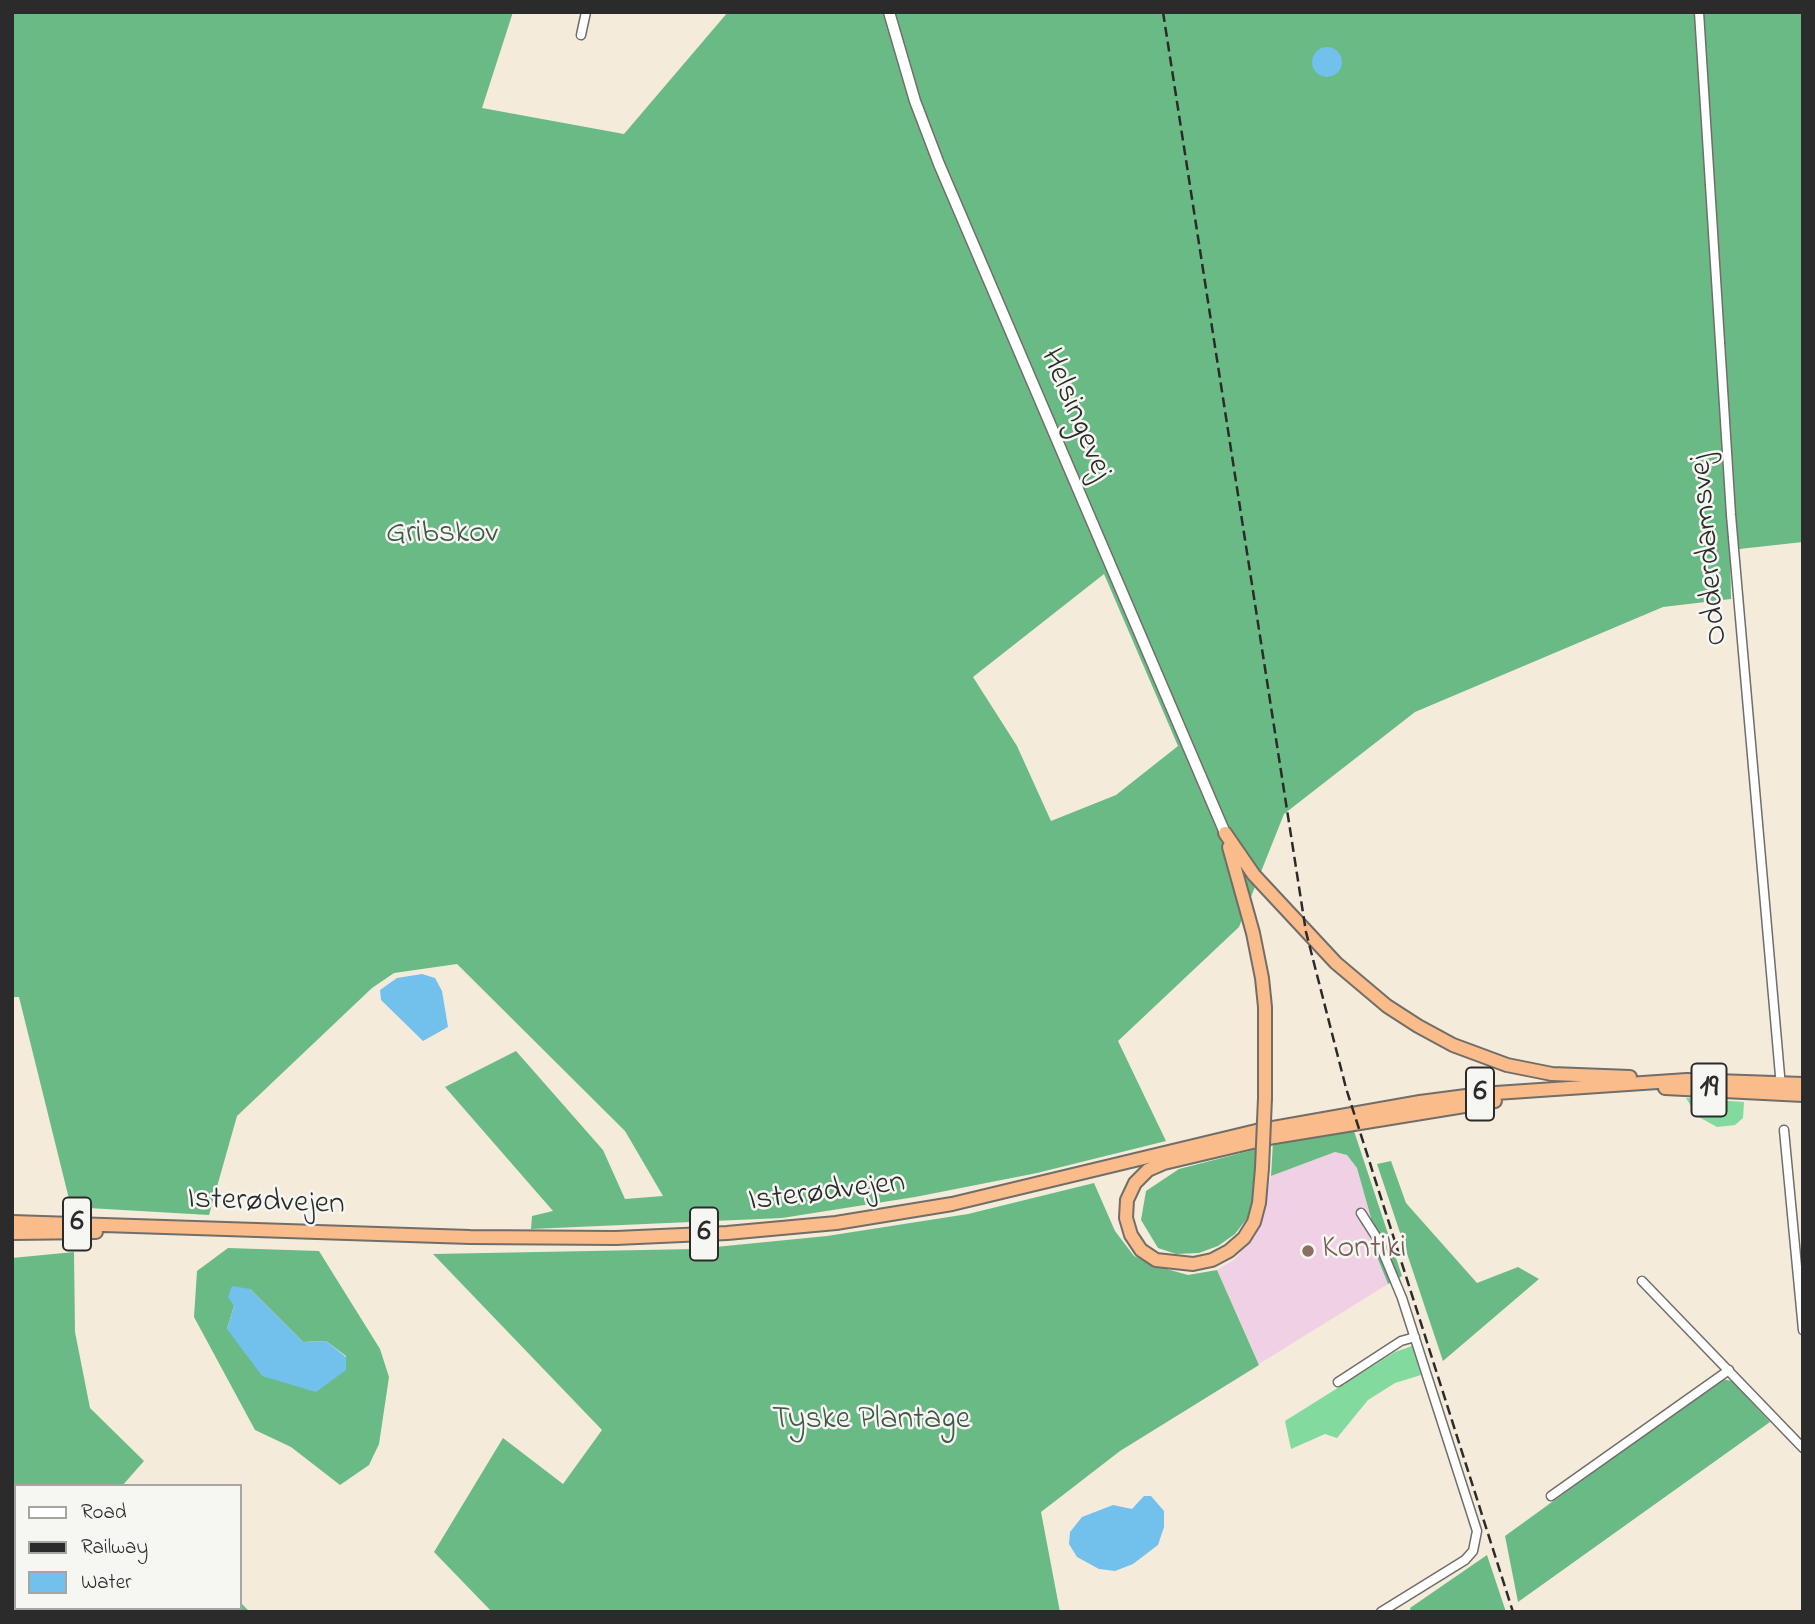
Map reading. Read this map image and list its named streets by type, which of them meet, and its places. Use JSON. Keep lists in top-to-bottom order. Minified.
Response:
{"streets":{"highway":["19","6","Isterødvejen"],"street":["Helsingevej","Odderdamsvej"]},"crossings":[["Odderdamsvej","Isterødvejen"]],"parks":["Gribskov","Tyske Plantage"],"places":["Kontiki"],"legend":["Road","Railway","Water"]}
